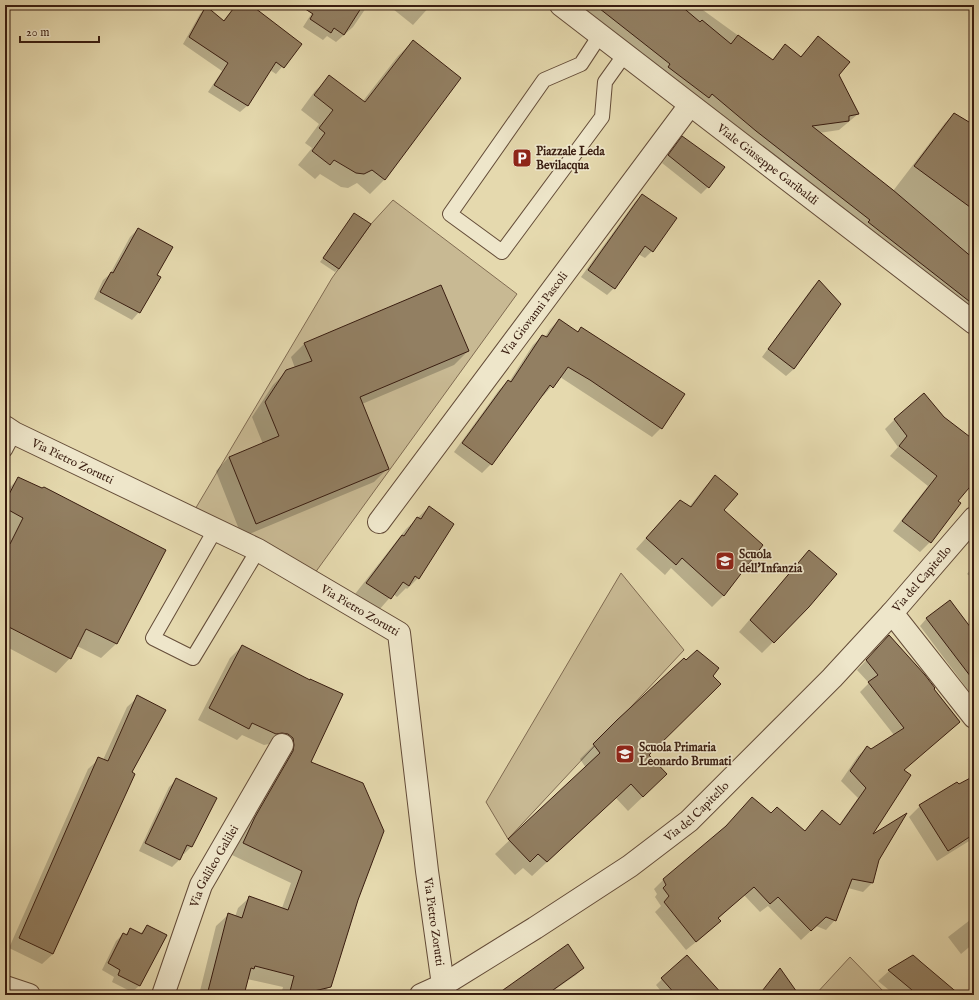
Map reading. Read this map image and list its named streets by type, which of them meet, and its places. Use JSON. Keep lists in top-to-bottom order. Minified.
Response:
{"streets":{"street":["Viale Giuseppe Garibaldi","Via Giovanni Pascoli","Via Pietro Zorutti","Via del Capitello","Via Galileo Galilei"]},"crossings":[["Viale Giuseppe Garibaldi","Via Giovanni Pascoli"],["Via Pietro Zorutti","Via del Capitello"]],"places":{"parking":["Piazzale Leda Bevilacqua"],"school or university":["Scuola dell'Infanzia","Scuola Primaria Leonardo Brumati"]},"scale_bar":"20 m"}
